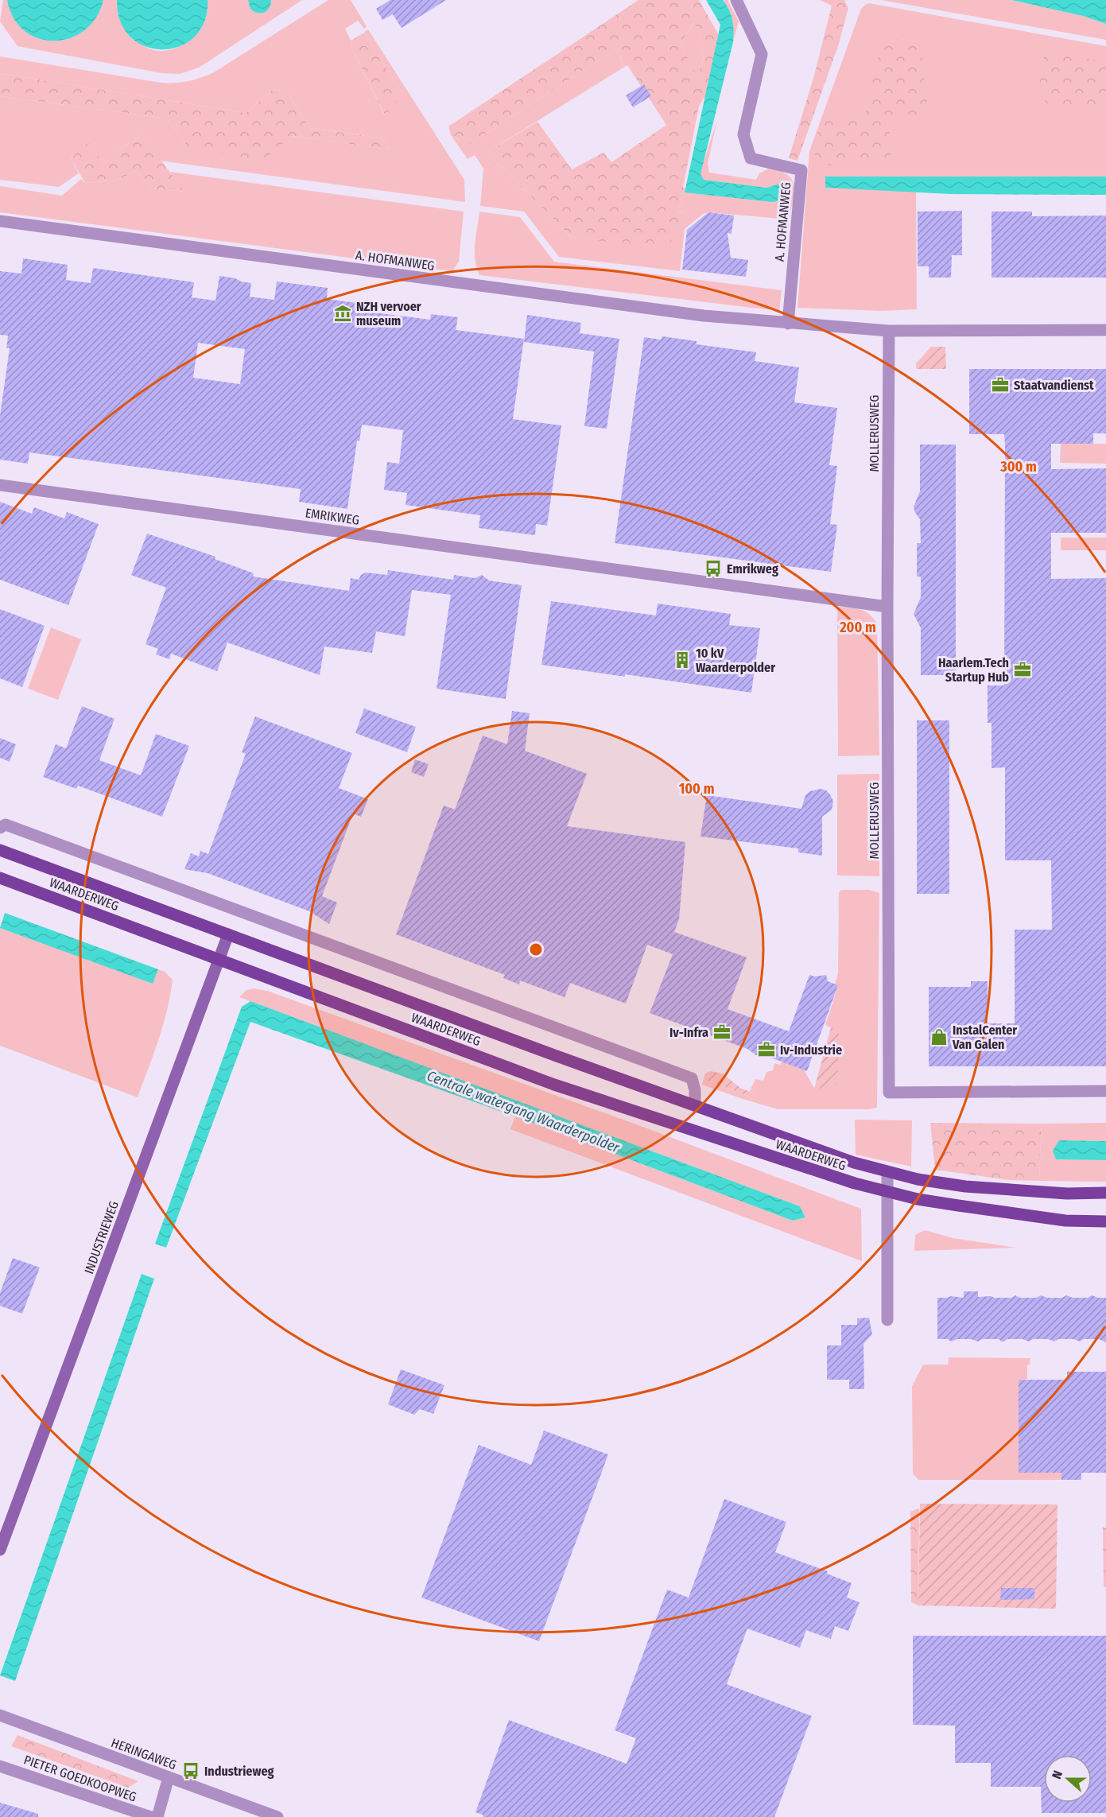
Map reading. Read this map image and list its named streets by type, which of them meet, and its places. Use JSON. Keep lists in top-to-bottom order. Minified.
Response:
{"streets":{"main road":["WAARDERWEG"],"street":["A. HOFMANWEG","MOLLERUSWEG","EMRIKWEG","INDUSTRIEWEG","HERINGAWEG","PIETER GOEDKOOPWEG"]},"crossings":[["A. HOFMANWEG","MOLLERUSWEG"],["MOLLERUSWEG","EMRIKWEG"],["WAARDERWEG","INDUSTRIEWEG"]],"water":["Centrale watergang Waarderpolder"],"places":{"museum":["NZH vervoer museum"],"office":["Staatvandienst","Haarlem.Tech Startup Hub","Iv-Infra","Iv-Industrie"],"bus stop":["Emrikweg","Industrieweg"],"building":["10 kV Waarderpolder"],"shop":["InstalCenter Van Galen"]},"north":"left","rings":["300 m","200 m","100 m"]}
